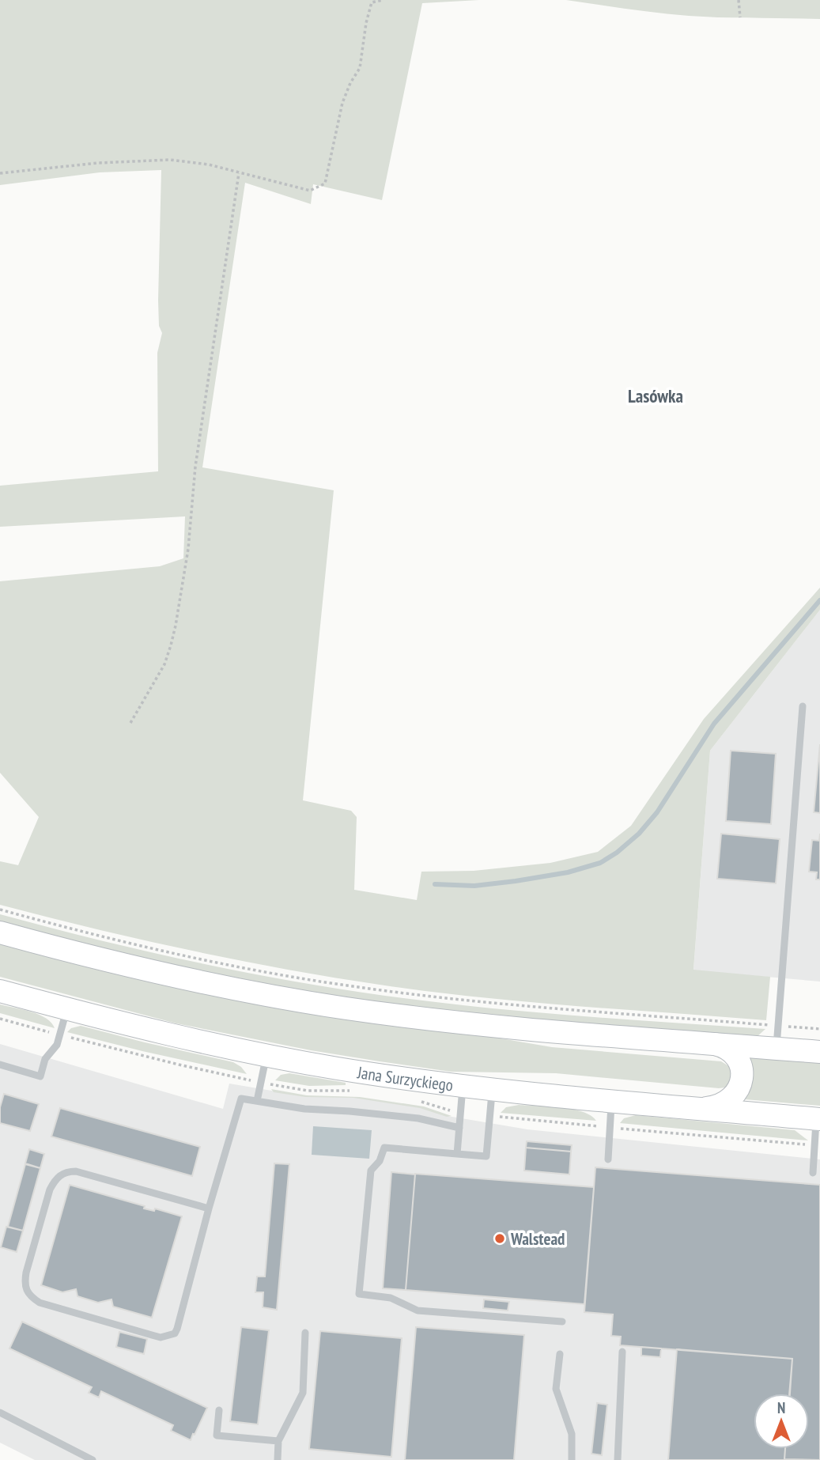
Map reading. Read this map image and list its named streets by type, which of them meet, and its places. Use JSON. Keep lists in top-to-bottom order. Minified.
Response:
{"streets":{"main road":["Jana Surzyckiego"]},"districts":["Lasówka"],"places":["Walstead"],"north":"top"}
